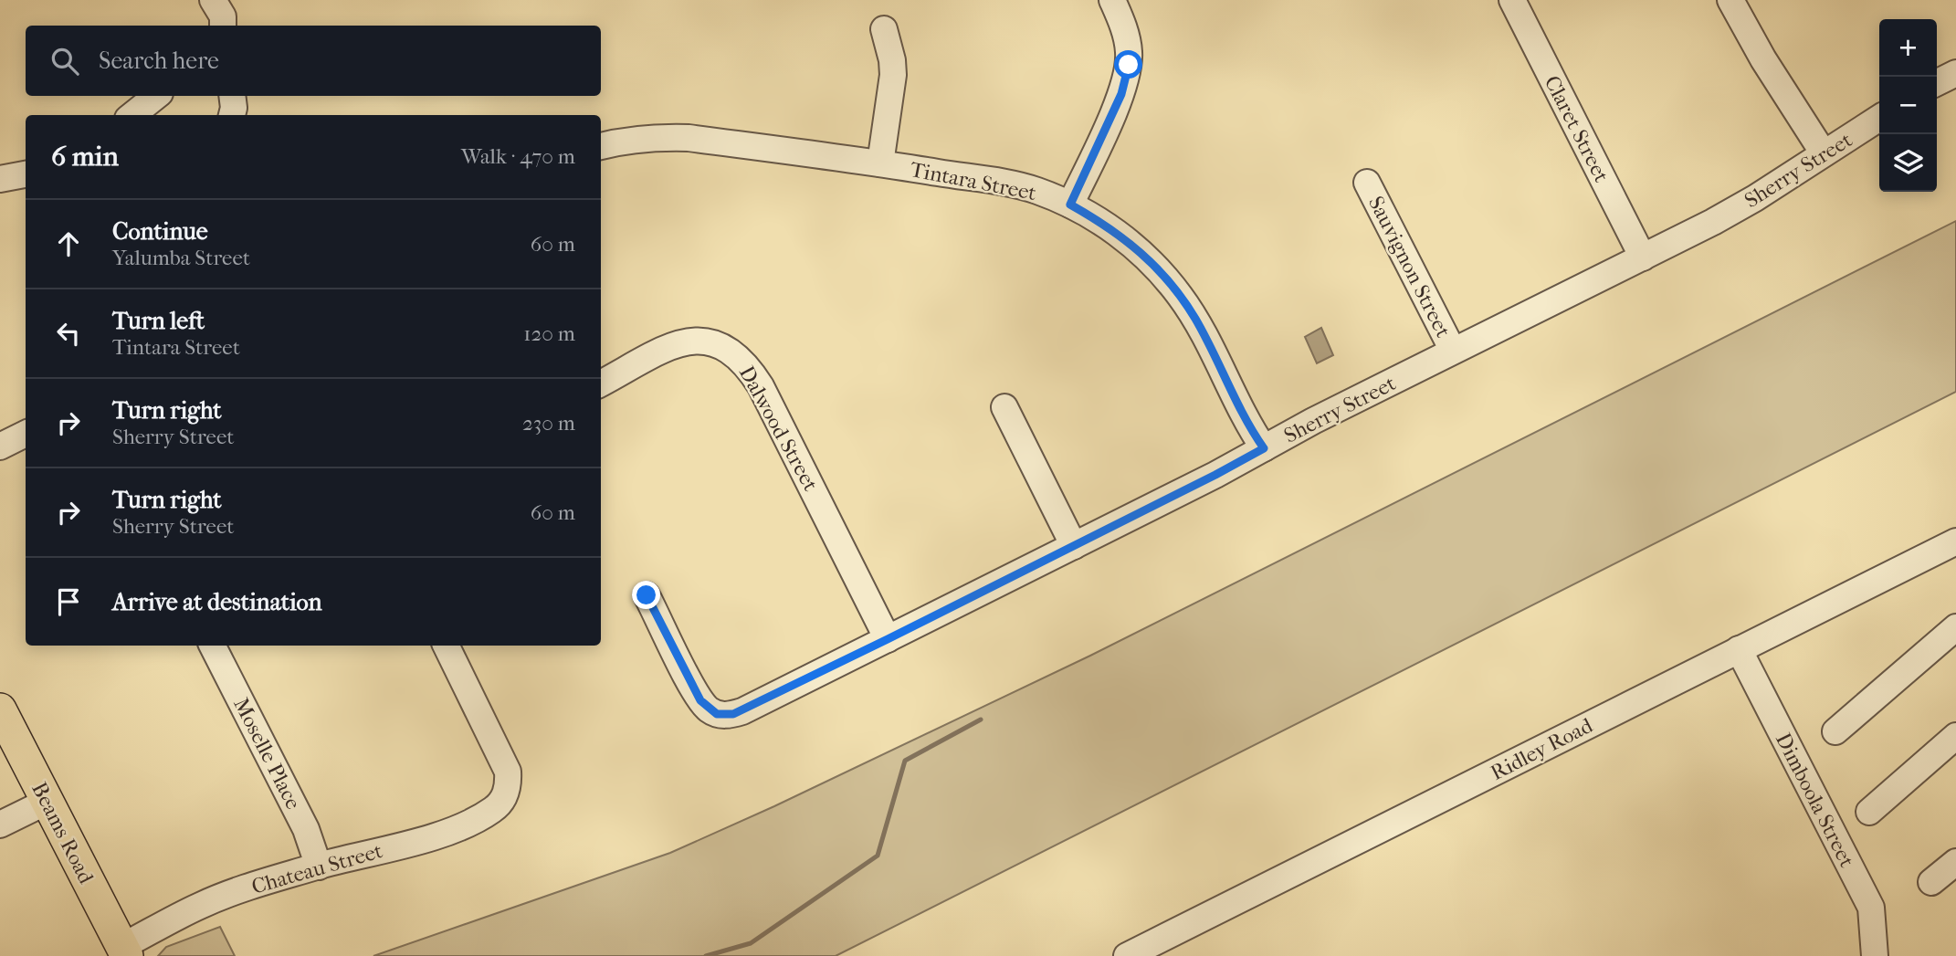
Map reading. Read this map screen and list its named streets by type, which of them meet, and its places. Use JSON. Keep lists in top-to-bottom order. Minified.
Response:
{"streets":{"main road":["Beams Road"],"street":["Claret Street","Sherry Street","Tintara Street","Sauvignon Street","Dalwood Street","Ridley Road","Moselle Place","Dimboola Street","Chateau Street"]},"crossings":[["Claret Street","Sherry Street"],["Sherry Street","Tintara Street"],["Sherry Street","Sauvignon Street"],["Sherry Street","Dalwood Street"],["Ridley Road","Dimboola Street"],["Moselle Place","Chateau Street"],["Beams Road","Chateau Street"]],"page":{"map_buttons":["+","−"],"search":"Search here","heading":["6 min","Walk · 470 m"],"list":[["Continue","Yalumba Street","60 m"],["Turn left","Tintara Street","120 m"],["Turn right","Sherry Street","230 m"],["Turn right","Sherry Street","60 m"],"Arrive at destination"]}}
